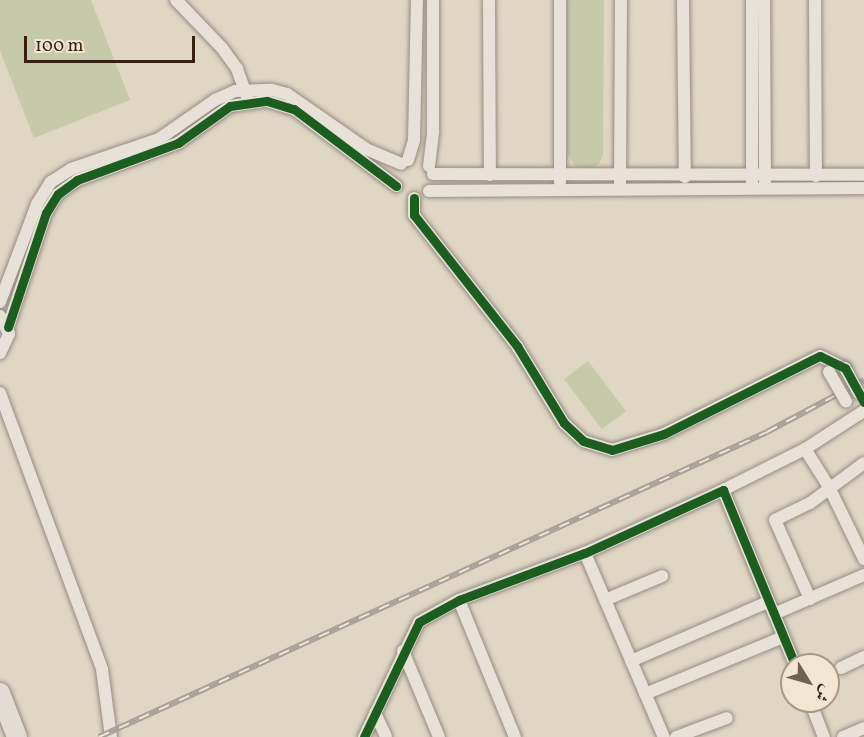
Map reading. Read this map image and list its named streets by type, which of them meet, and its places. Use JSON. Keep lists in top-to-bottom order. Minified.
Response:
{"scale_bar":"100 m","north":"bottom right"}
